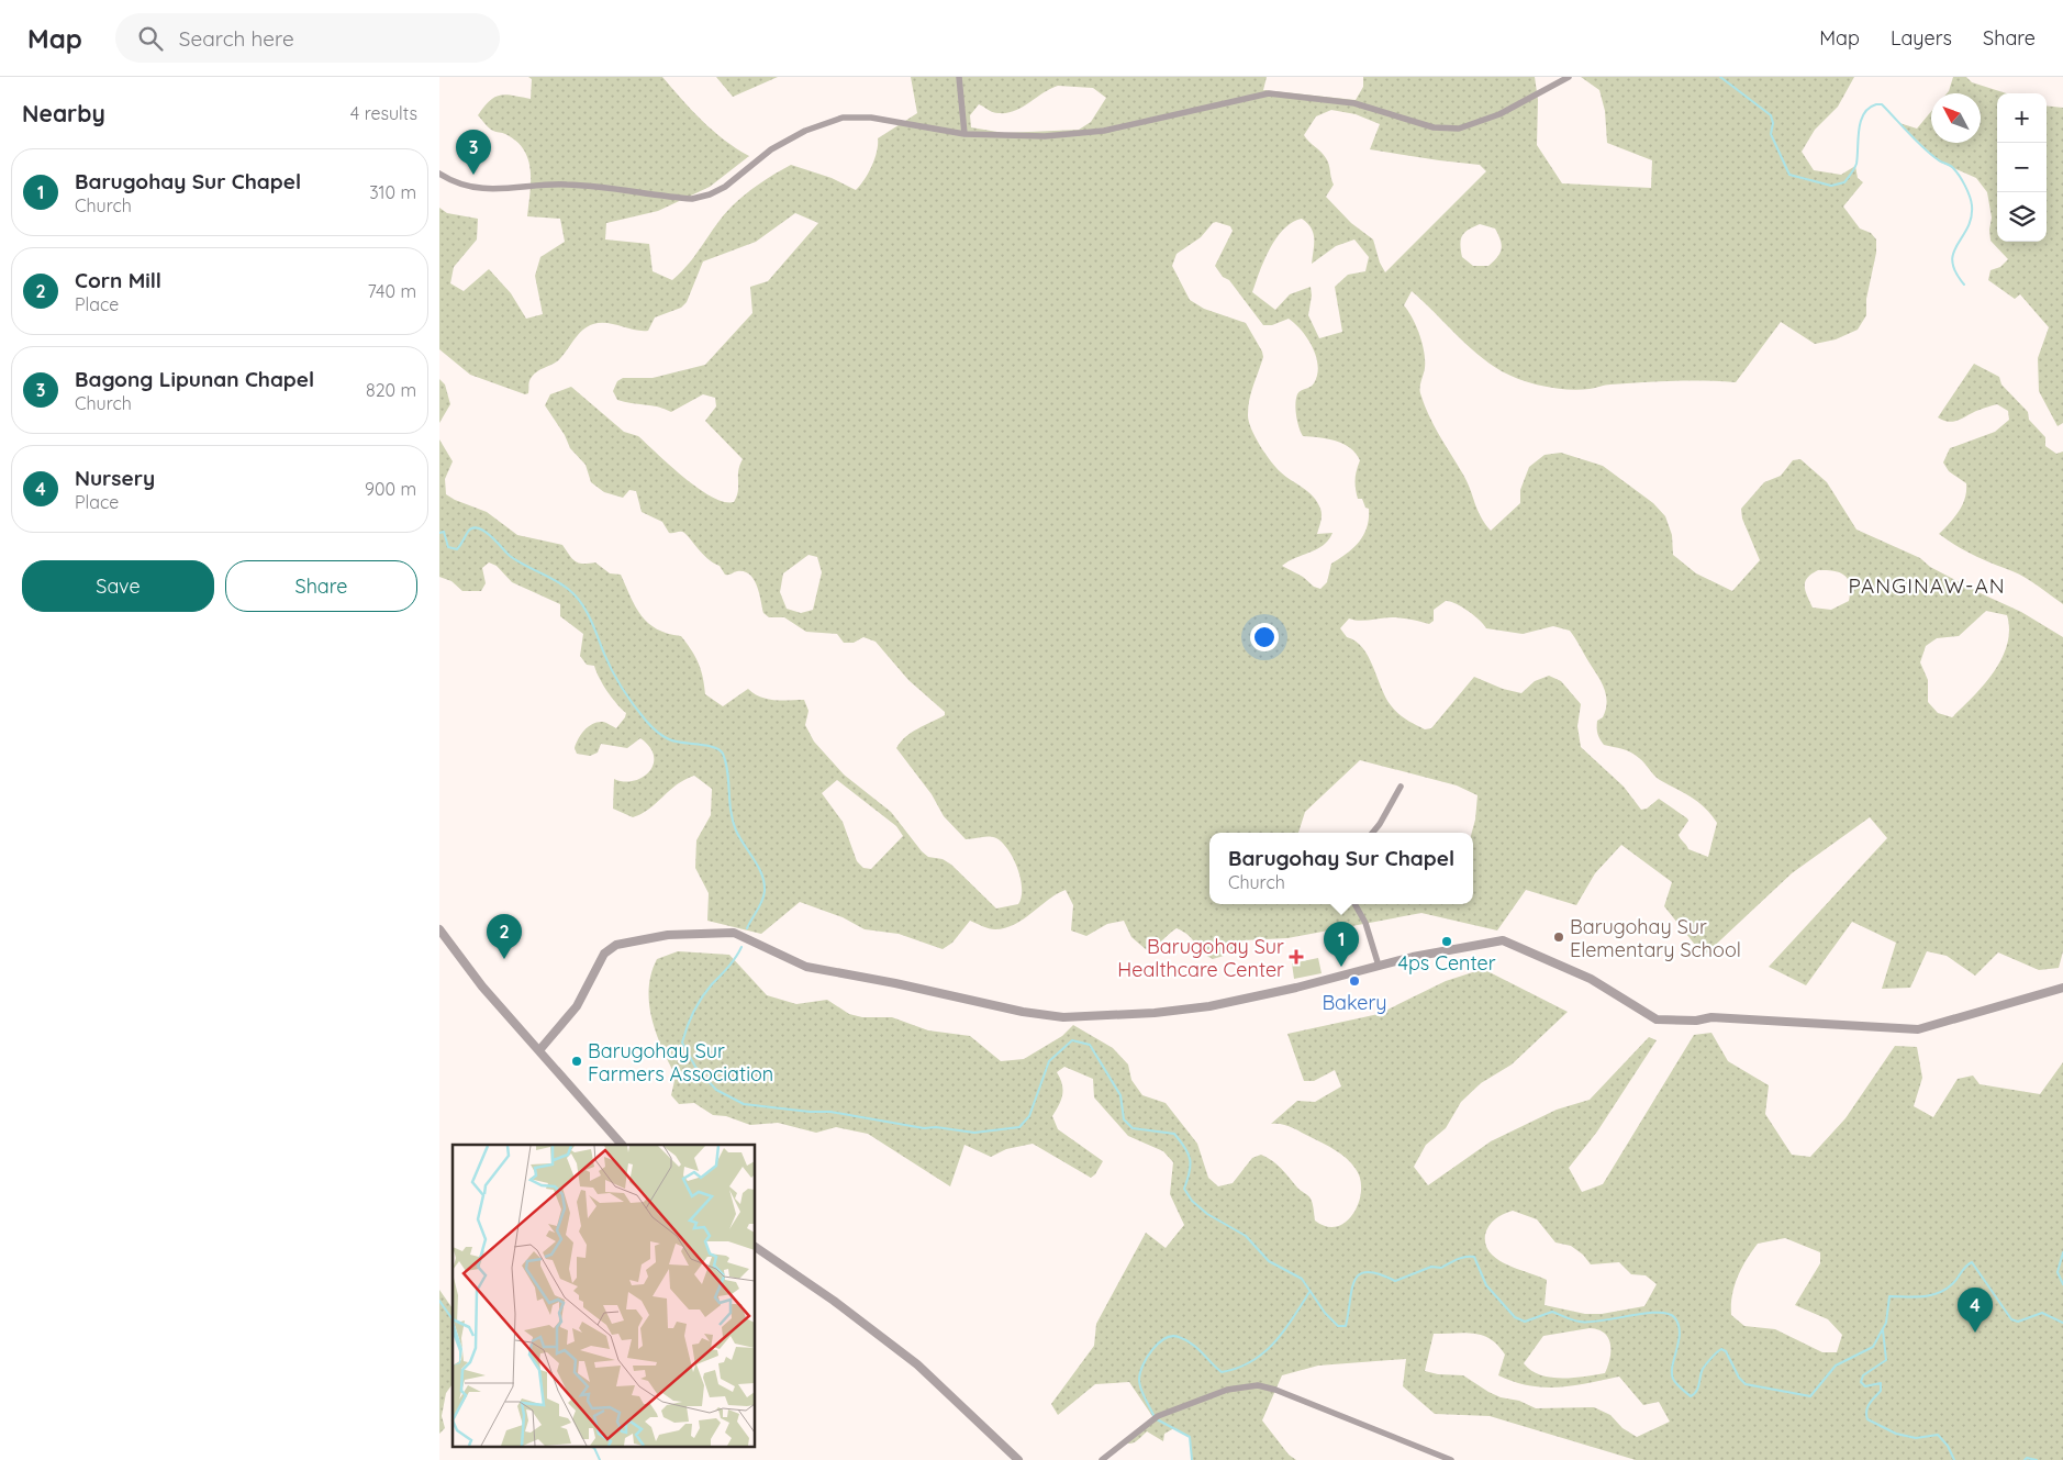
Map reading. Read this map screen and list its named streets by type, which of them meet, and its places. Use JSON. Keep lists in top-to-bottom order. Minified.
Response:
{"districts":["PANGINAW-AN"],"places":{"other":["Barugohay Sur Elementary School","4ps Center","Bakery","Barugohay Sur Farmers Association"],"health":["Barugohay Sur Healthcare Center"]},"north":"top left","page":{"header":"Map","search":"Search here","nav":["Map","Layers","Share"],"heading":["Nearby","4 results"],"map_buttons":["+","−"],"pins":["3","2","1","4"],"list":[{"mark":"1","name":"Barugohay Sur Chapel","note":"Church","value":"310 m"},{"mark":"2","name":"Corn Mill","note":"Place","value":"740 m"},{"mark":"3","name":"Bagong Lipunan Chapel","note":"Church","value":"820 m"},{"mark":"4","name":"Nursery","note":"Place","value":"900 m"}],"buttons":["Save","Share"],"popup":["Barugohay Sur Chapel","Church"]}}
